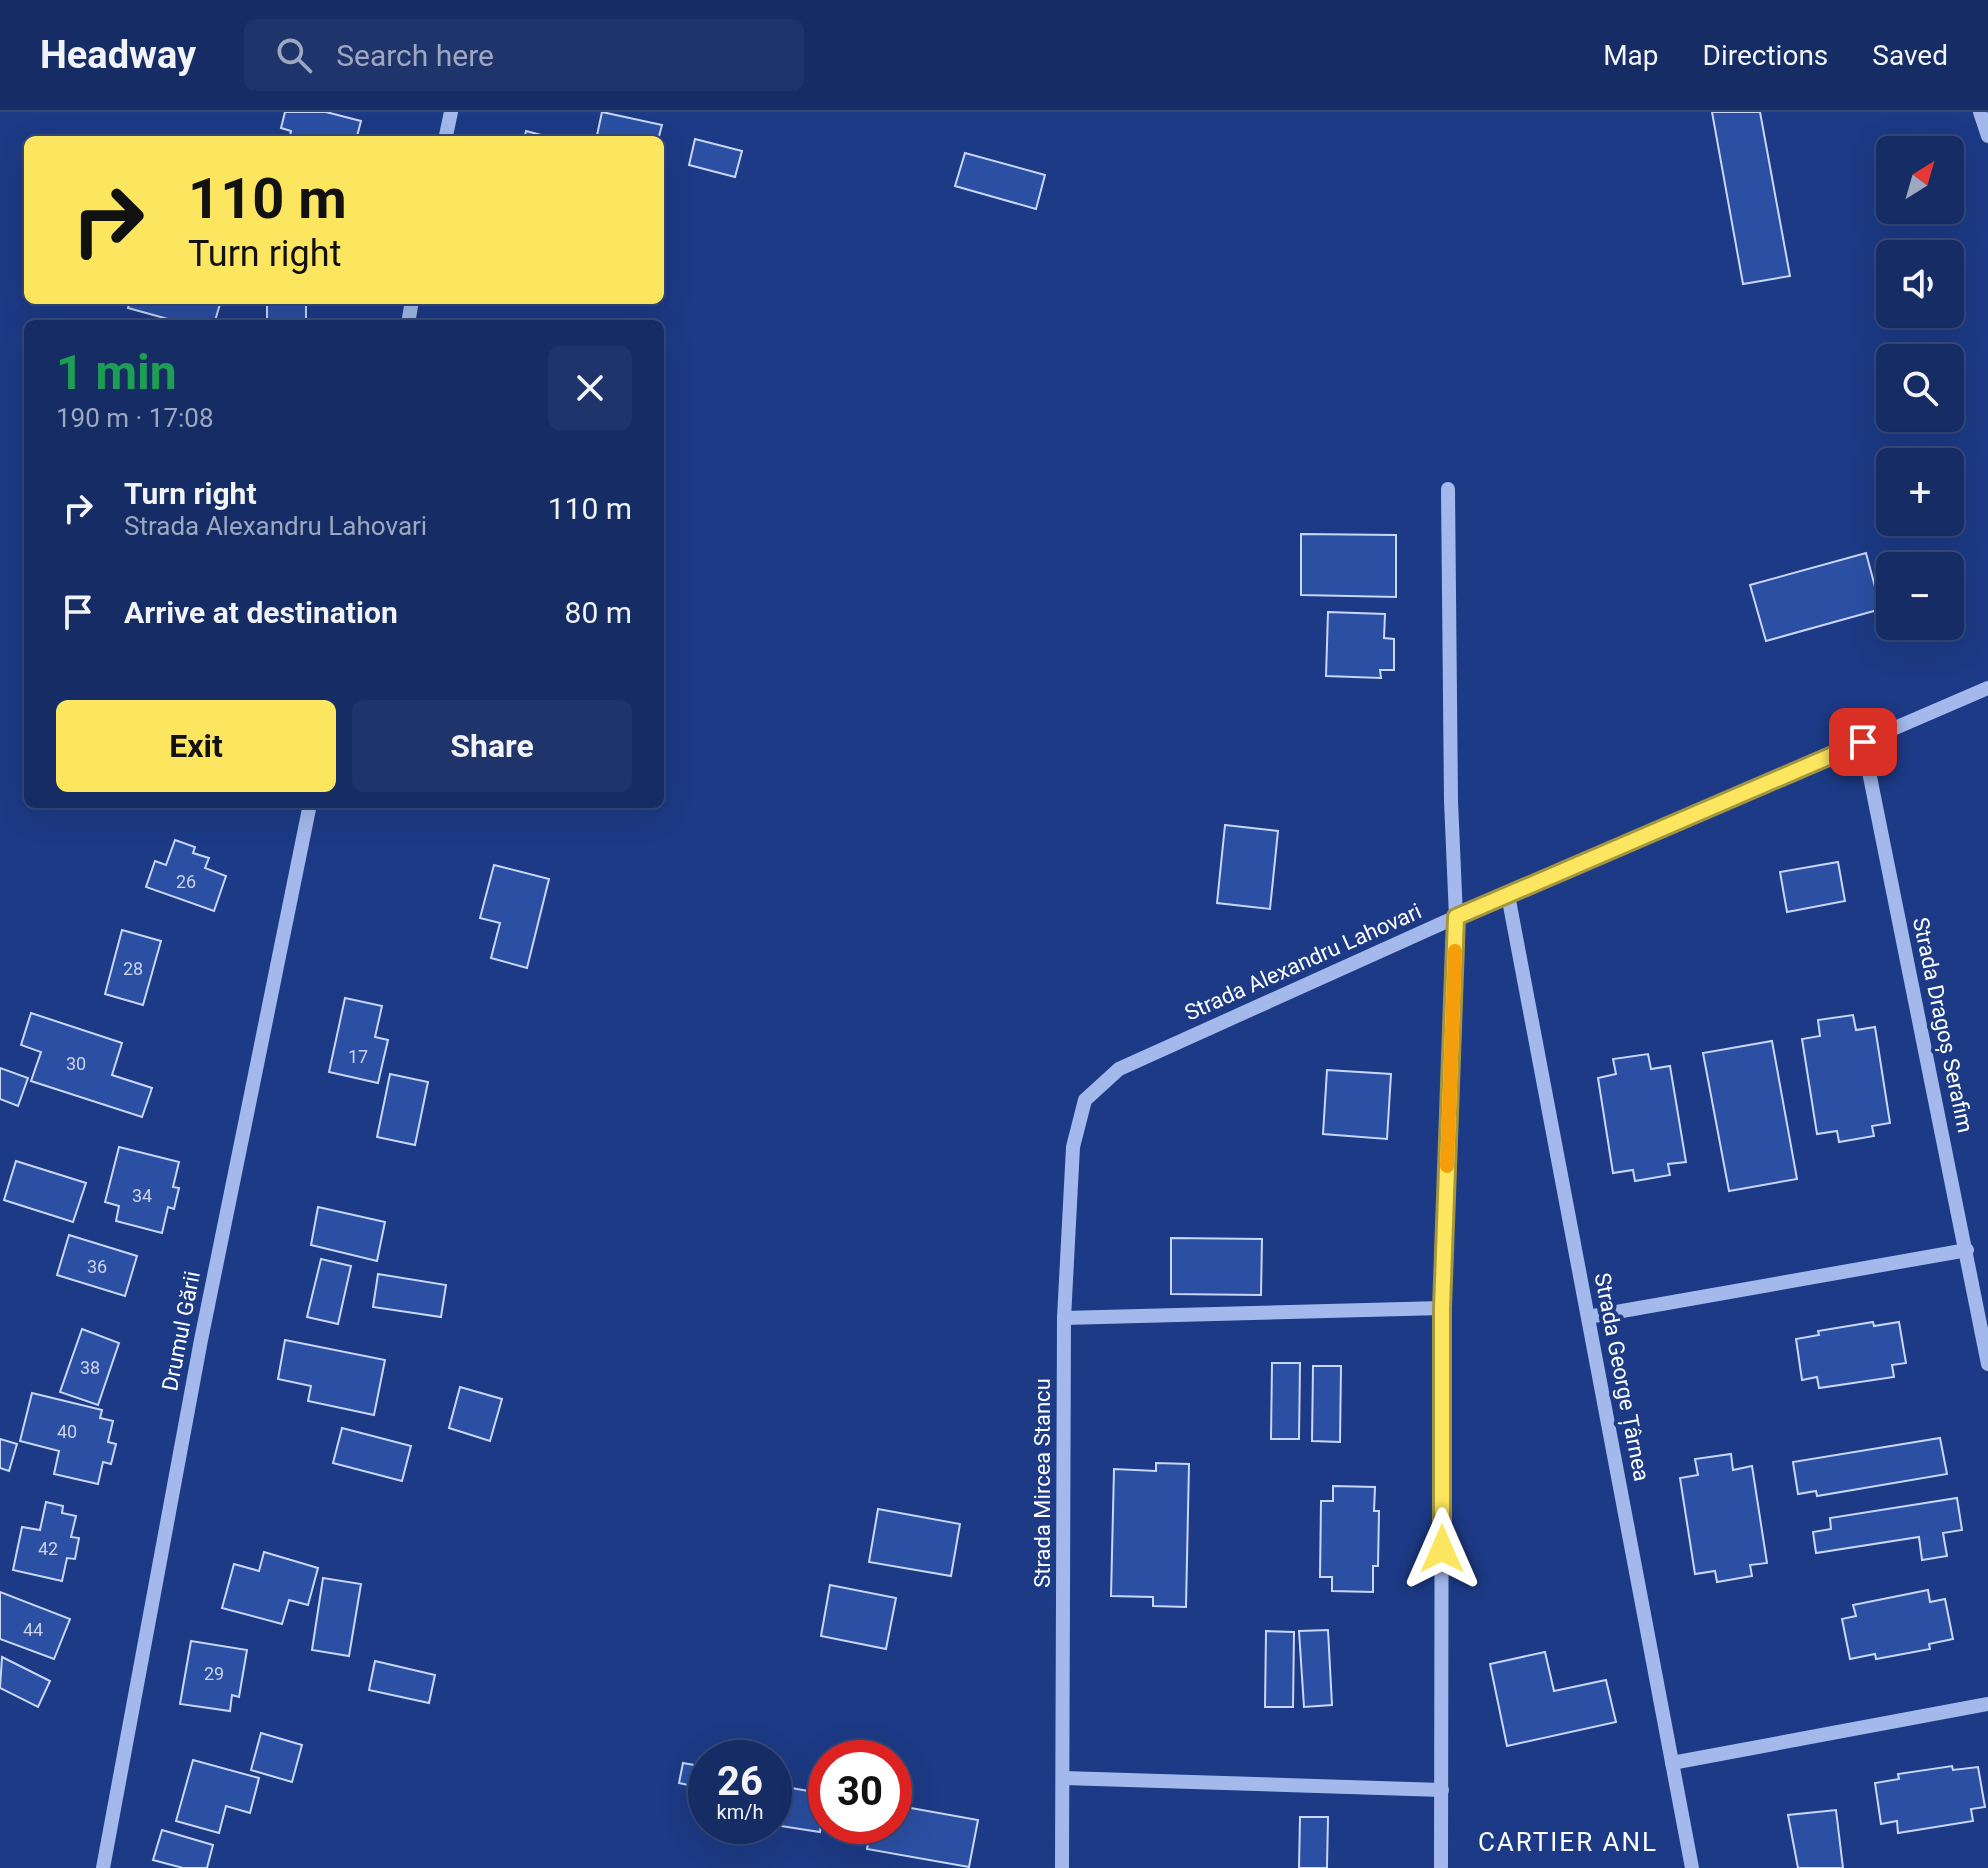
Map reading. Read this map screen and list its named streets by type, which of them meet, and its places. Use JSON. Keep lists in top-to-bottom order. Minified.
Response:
{"streets":{"street":["Strada Alexandru Lahovari","Strada Dragoș Serafim","Drumul Gării","Strada George Țârnea","Strada Mircea Stancu"]},"crossings":[["Strada Alexandru Lahovari","Strada Dragoș Serafim"],["Strada Alexandru Lahovari","Strada George Țârnea"],["Strada Alexandru Lahovari","Strada Mircea Stancu"]],"districts":["CARTIER ANL"],"house_numbers":["26","28","17","30","34","36","38","40","42","44","29"],"north":"top right","page":{"header":"Headway","search":"Search here","nav":["Map","Directions","Saved"],"map_buttons":["+","−"],"turn":["110 m","Turn right"],"heading":["1 min","190 m · 17:08"],"list":[{"name":"Turn right","note":"Strada Alexandru Lahovari","value":"110 m"},{"name":"Arrive at destination","value":"80 m"}],"buttons":["Exit","Share"],"speed":"26 km/h","limit":"30"}}
